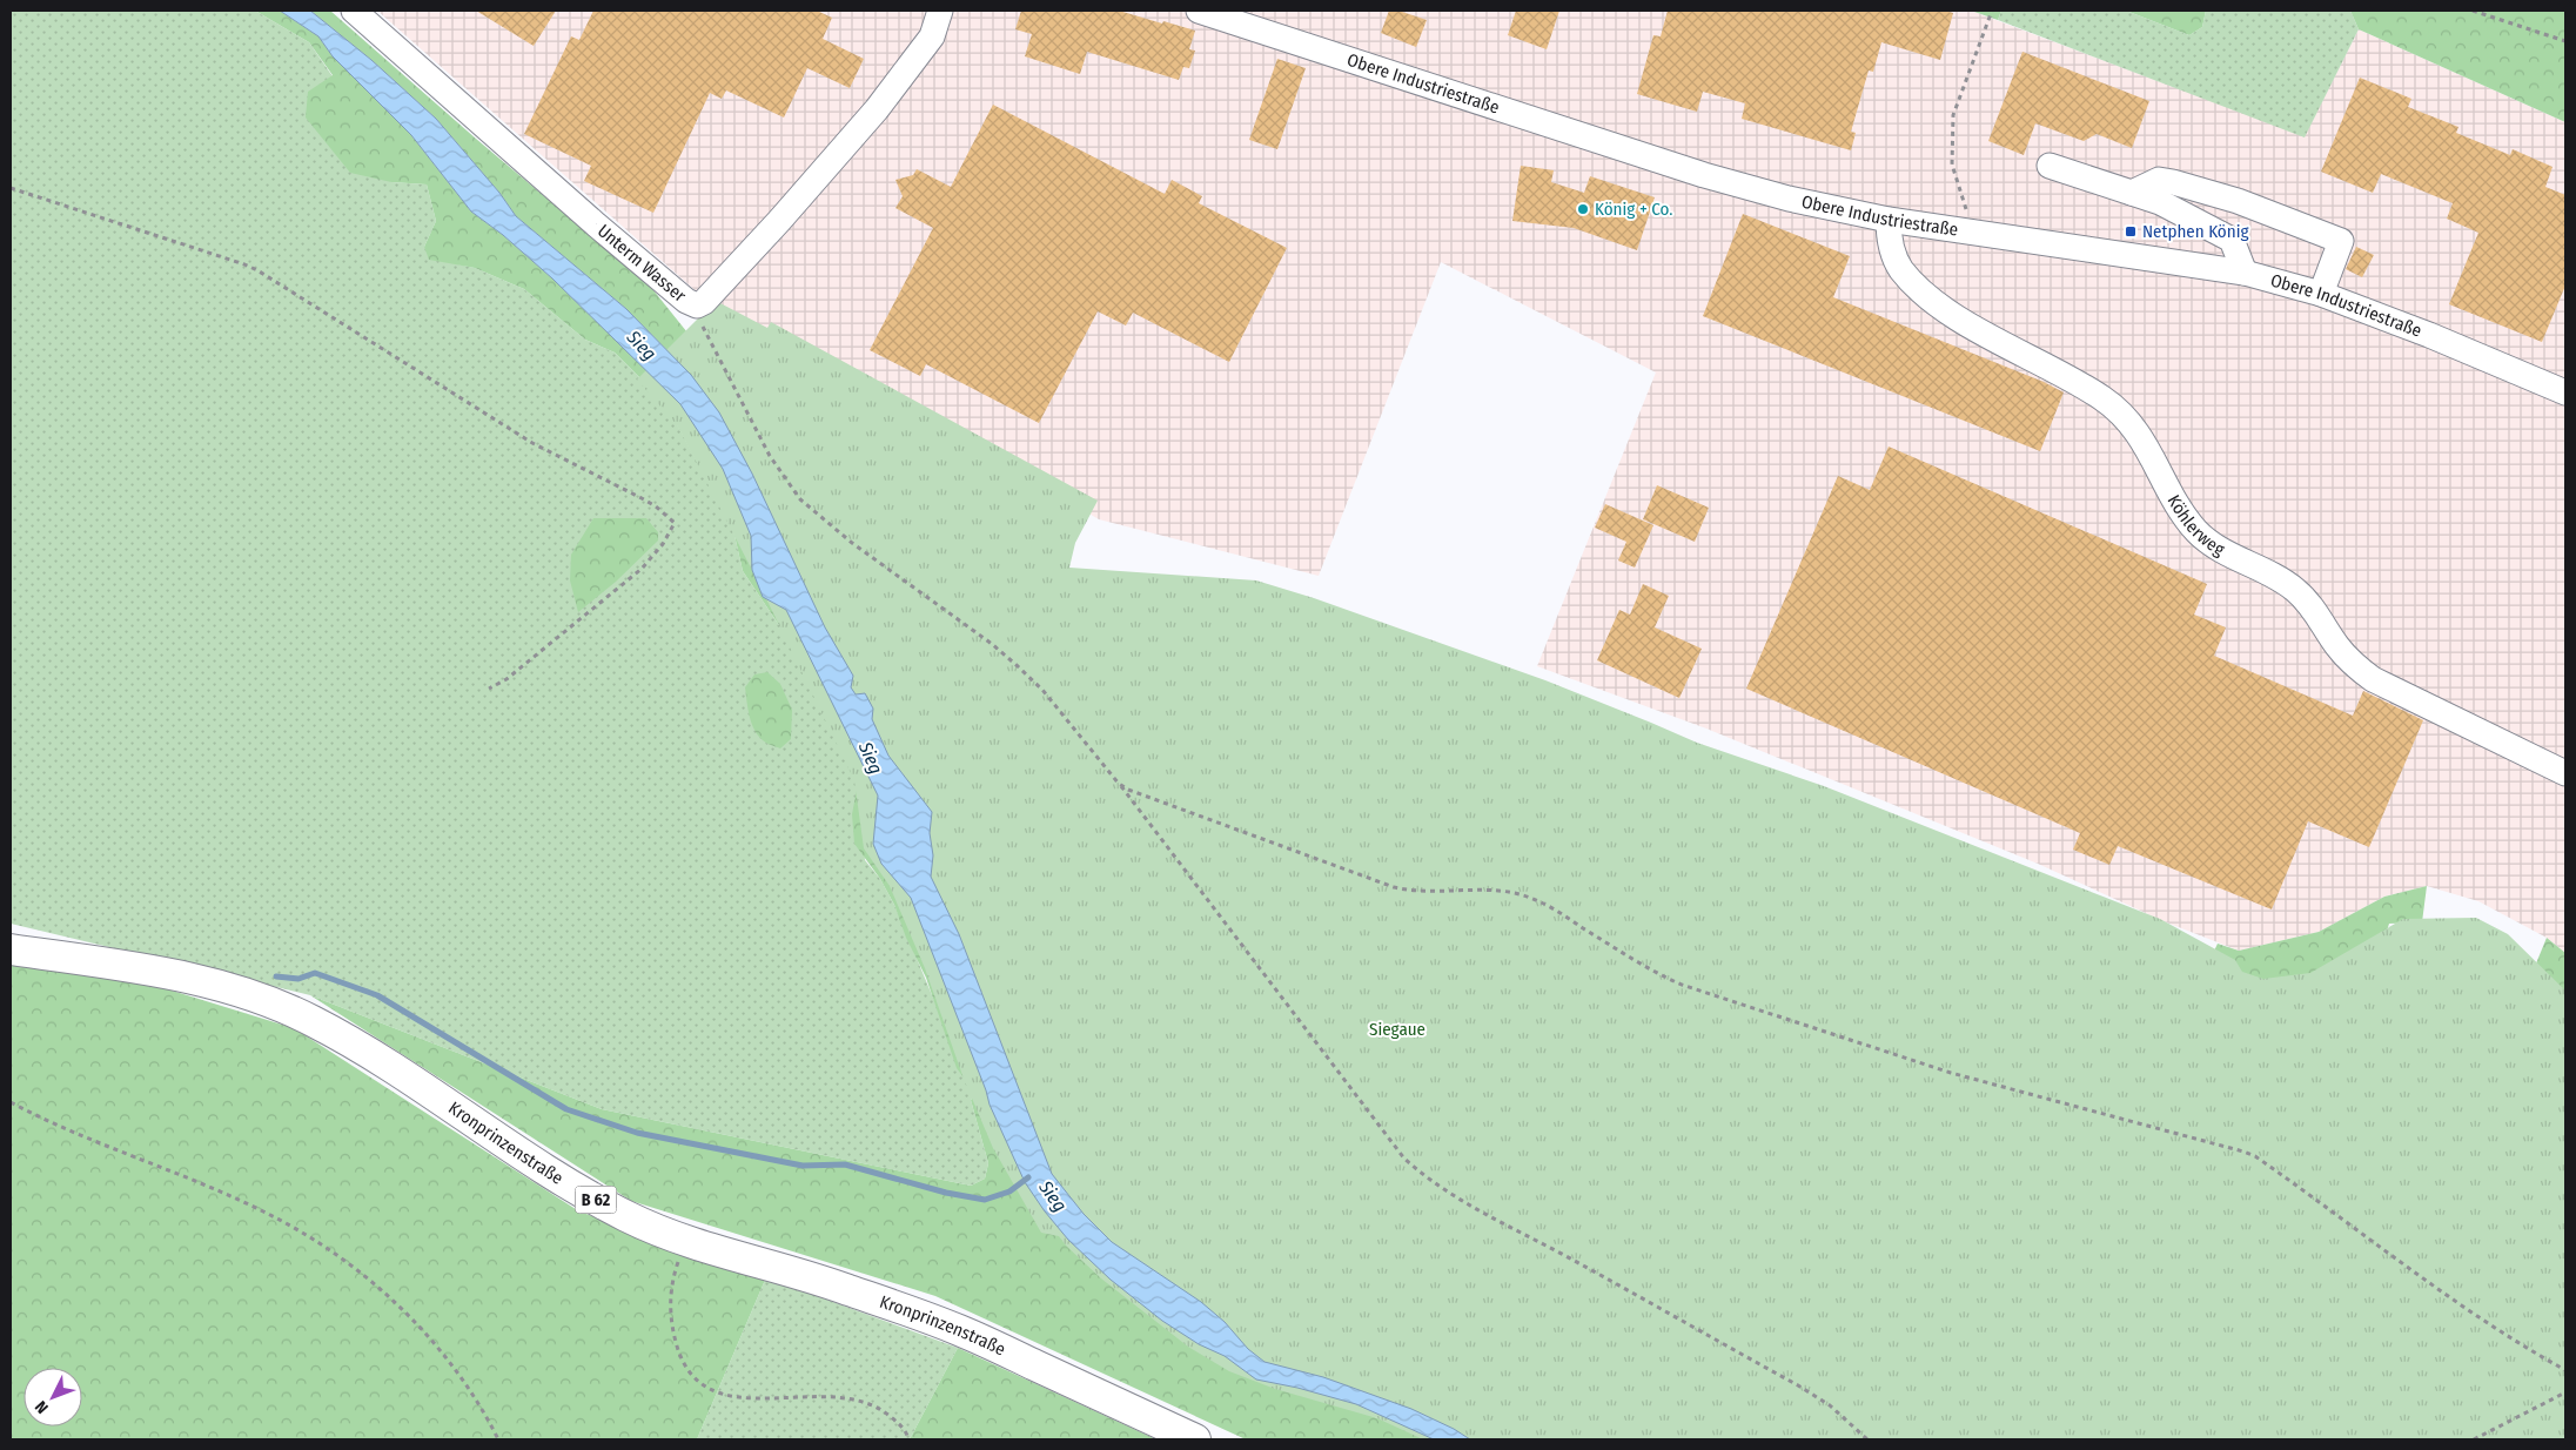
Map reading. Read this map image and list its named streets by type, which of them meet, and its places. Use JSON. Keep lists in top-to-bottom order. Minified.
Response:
{"streets":{"main road":["Kronprinzenstraße","B 62"],"street":["Obere Industriestraße","Unterm Wasser","Köhlerweg"]},"crossings":[["Obere Industriestraße","Köhlerweg"]],"water":["Sieg"],"parks":["Siegaue"],"places":{"other":["König + Co."],"transit":["Netphen König"]},"north":"bottom left"}
